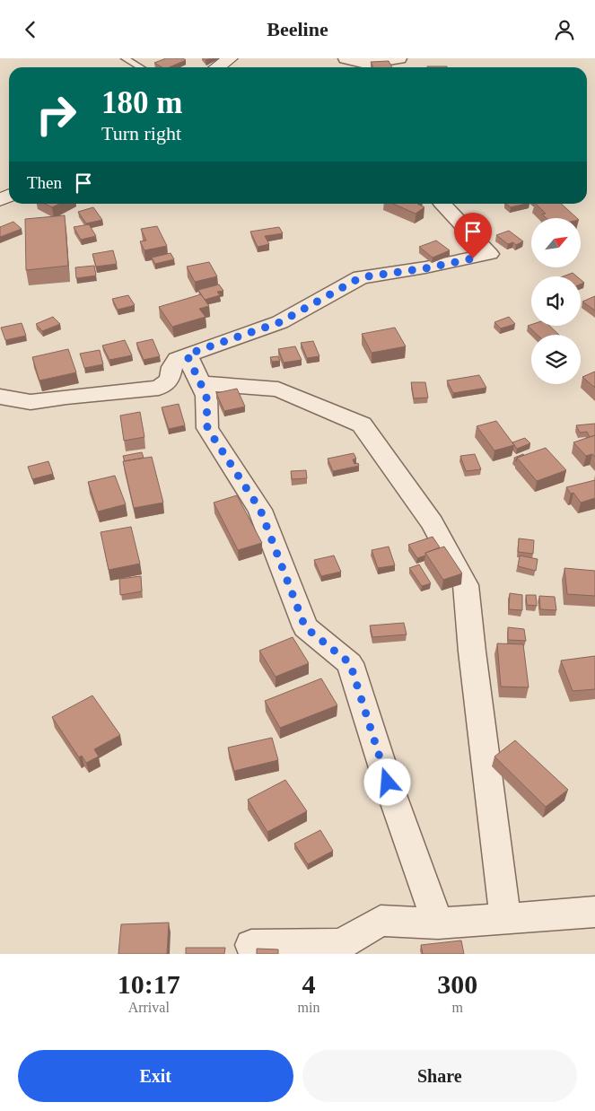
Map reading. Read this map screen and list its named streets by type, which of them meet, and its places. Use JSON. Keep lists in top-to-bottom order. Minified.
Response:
{"north":"top right","page":{"header":"Beeline","turn":["180 m","Turn right"],"then":"Then","eta":["10:17","Arrival","4","min","300","m"],"buttons":["Exit","Share"]}}
